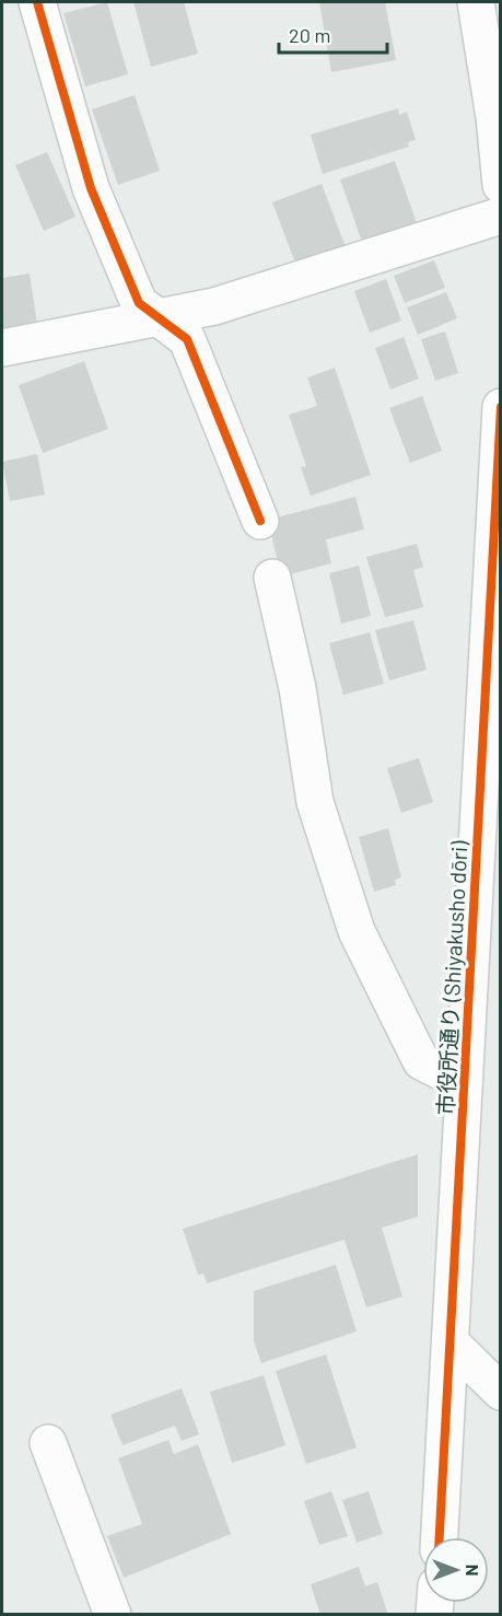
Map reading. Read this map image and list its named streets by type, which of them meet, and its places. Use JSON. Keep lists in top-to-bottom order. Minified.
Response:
{"streets":{"street":["市役所通り (Shiyakusho dōri)"]},"scale_bar":"20 m","north":"right"}
